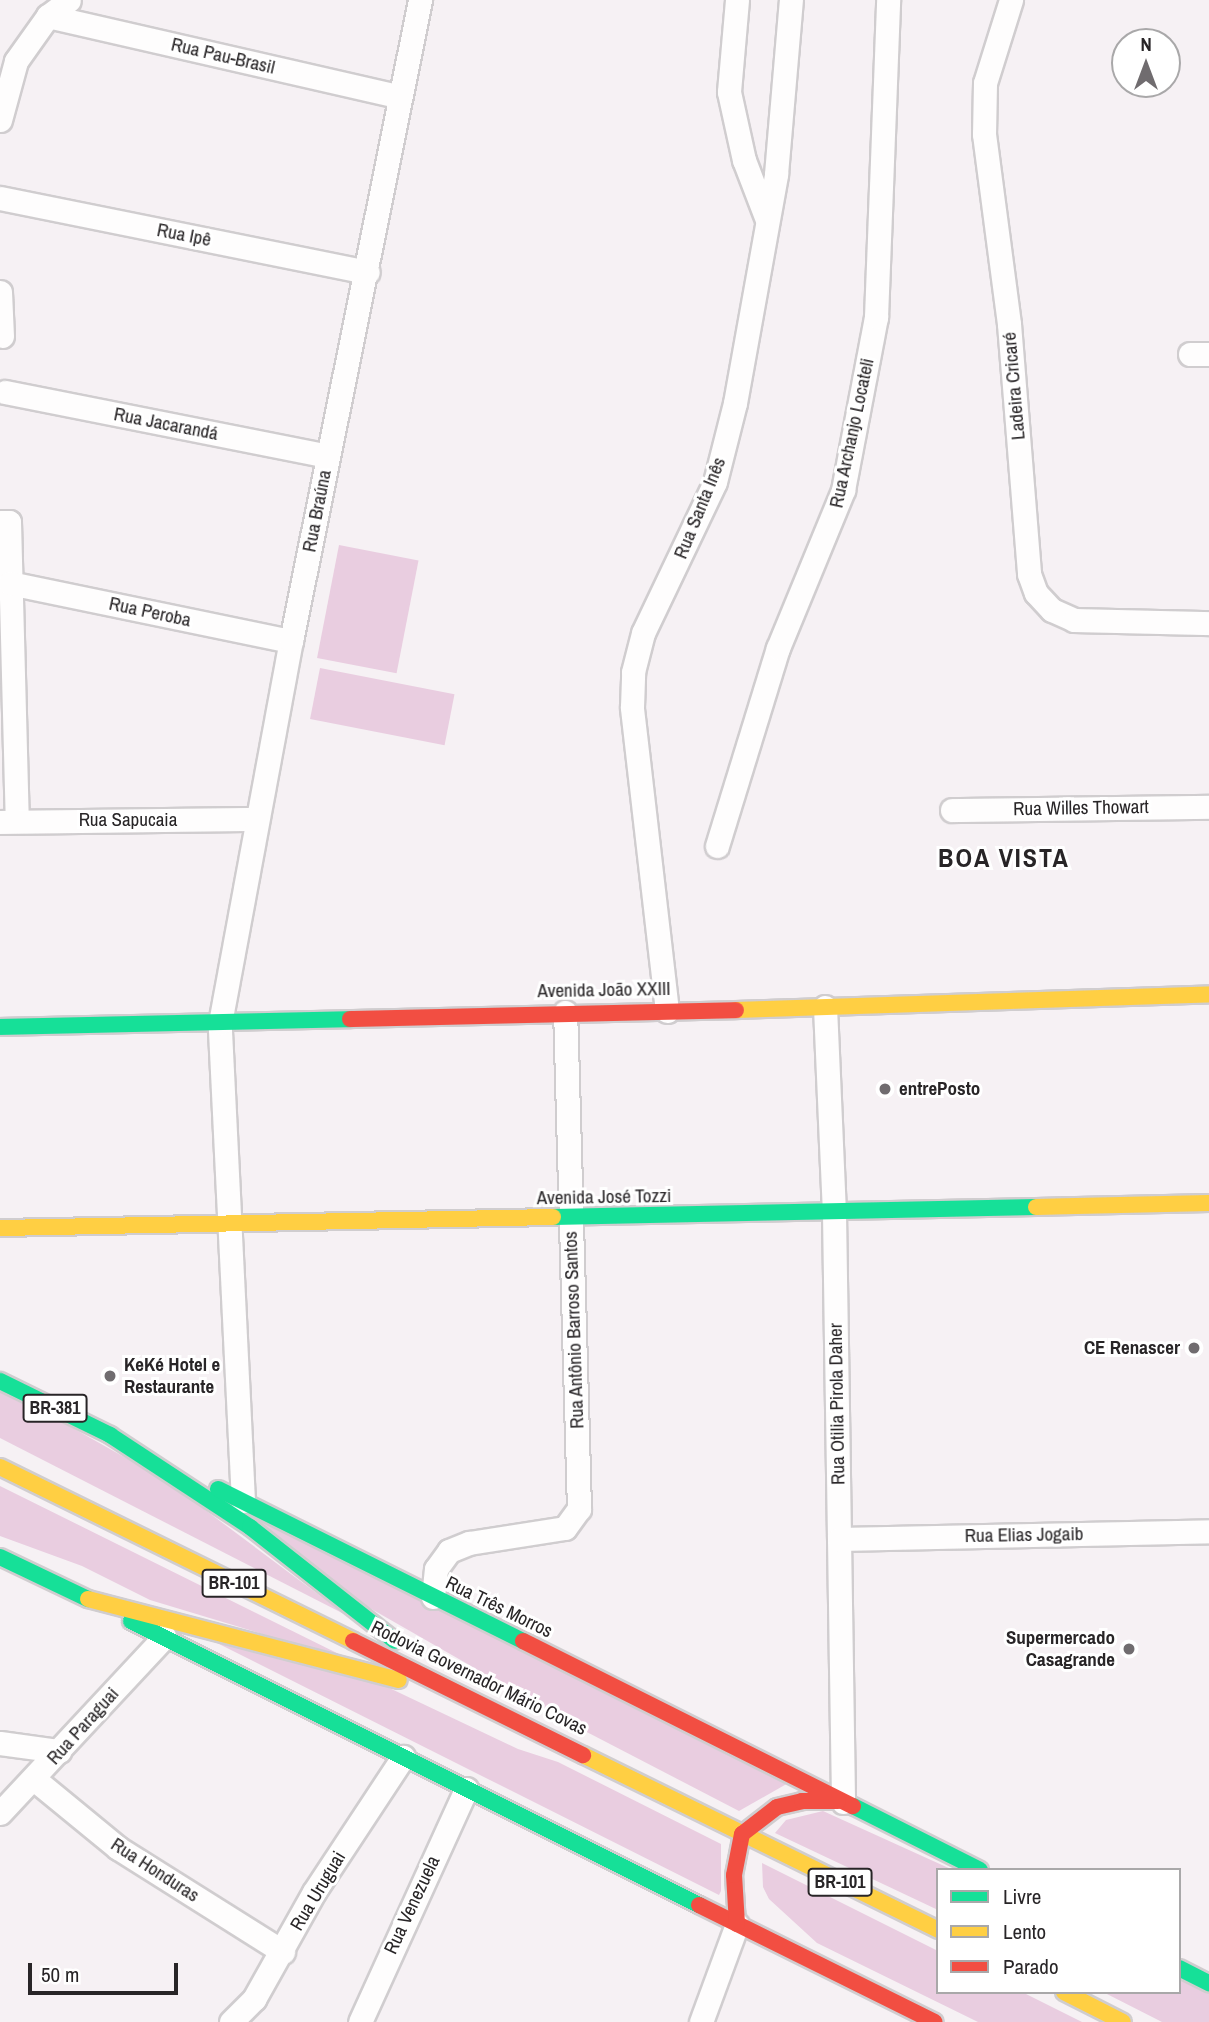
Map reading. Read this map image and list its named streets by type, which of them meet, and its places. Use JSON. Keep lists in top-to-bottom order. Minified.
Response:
{"streets":{"main road":["Avenida João XXIII","Avenida José Tozzi","BR-381","BR-101","Rua Três Morros","Rodovia Governador Mário Covas"],"street":["Rua Pau-Brasil","Rua Ipê","Ladeira Cricaré","Rua Jacarandá","Rua Archanjo Locateli","Rua Santa Inês","Rua Braúna","Rua Peroba","Rua Willes Thowart","Rua Sapucaia","Rua Antônio Barroso Santos","Rua Otilia Pirola Daher","Rua Elias Jogaib","Rua Paraguai","Rua Honduras","Rua Uruguai","Rua Venezuela"]},"crossings":[["Rua Pau-Brasil","Rua Braúna"],["Rua Ipê","Rua Braúna"],["Rua Jacarandá","Rua Braúna"],["Rua Santa Inês","Avenida João XXIII"],["Rua Braúna","Rua Peroba"],["Rua Braúna","Rua Sapucaia"],["Rua Braúna","Avenida João XXIII"],["Rua Braúna","Avenida José Tozzi"],["Rua Braúna","Rua Três Morros"],["Avenida João XXIII","Rua Antônio Barroso Santos"],["Avenida João XXIII","Rua Otilia Pirola Daher"],["Avenida José Tozzi","Rua Antônio Barroso Santos"],["Avenida José Tozzi","Rua Otilia Pirola Daher"],["Rua Antônio Barroso Santos","Rua Três Morros"],["Rua Otilia Pirola Daher","Rua Elias Jogaib"],["Rua Otilia Pirola Daher","Rua Três Morros"],["Rua Paraguai","Rua Honduras"],["Rua Honduras","Rua Uruguai"]],"districts":["BOA VISTA"],"places":["entrePosto","CE Renascer","KeKé Hotel e Restaurante","Supermercado Casagrande"],"legend":["Livre","Lento","Parado"],"scale_bar":"50 m","north":"top"}
